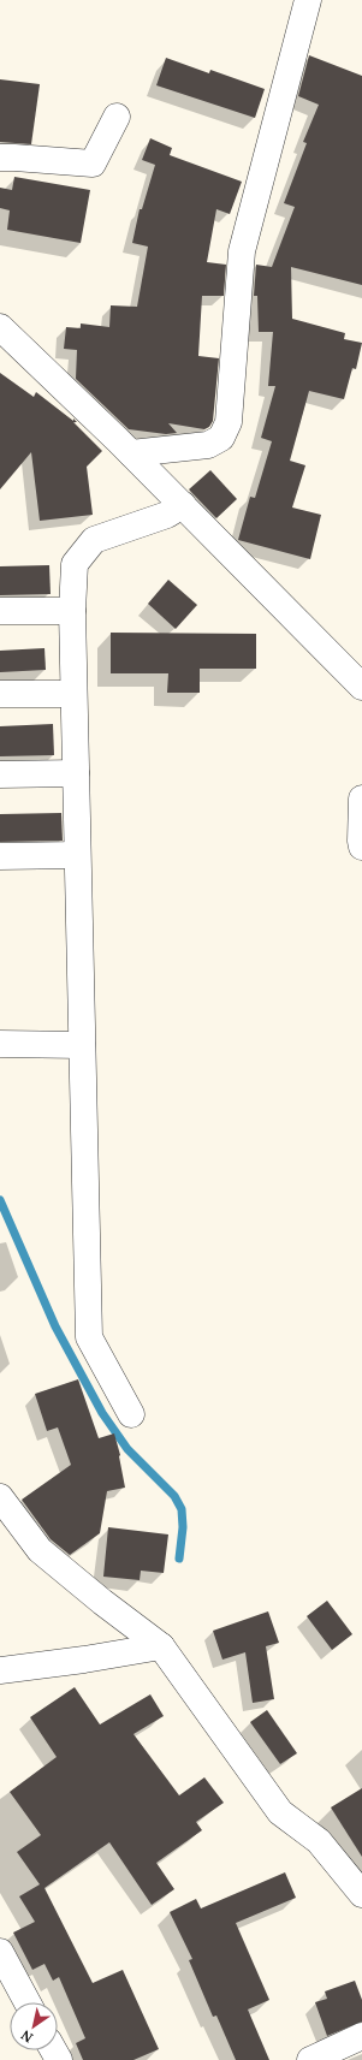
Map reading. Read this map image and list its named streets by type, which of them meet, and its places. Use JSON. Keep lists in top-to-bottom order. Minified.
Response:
{"north":"bottom left"}
